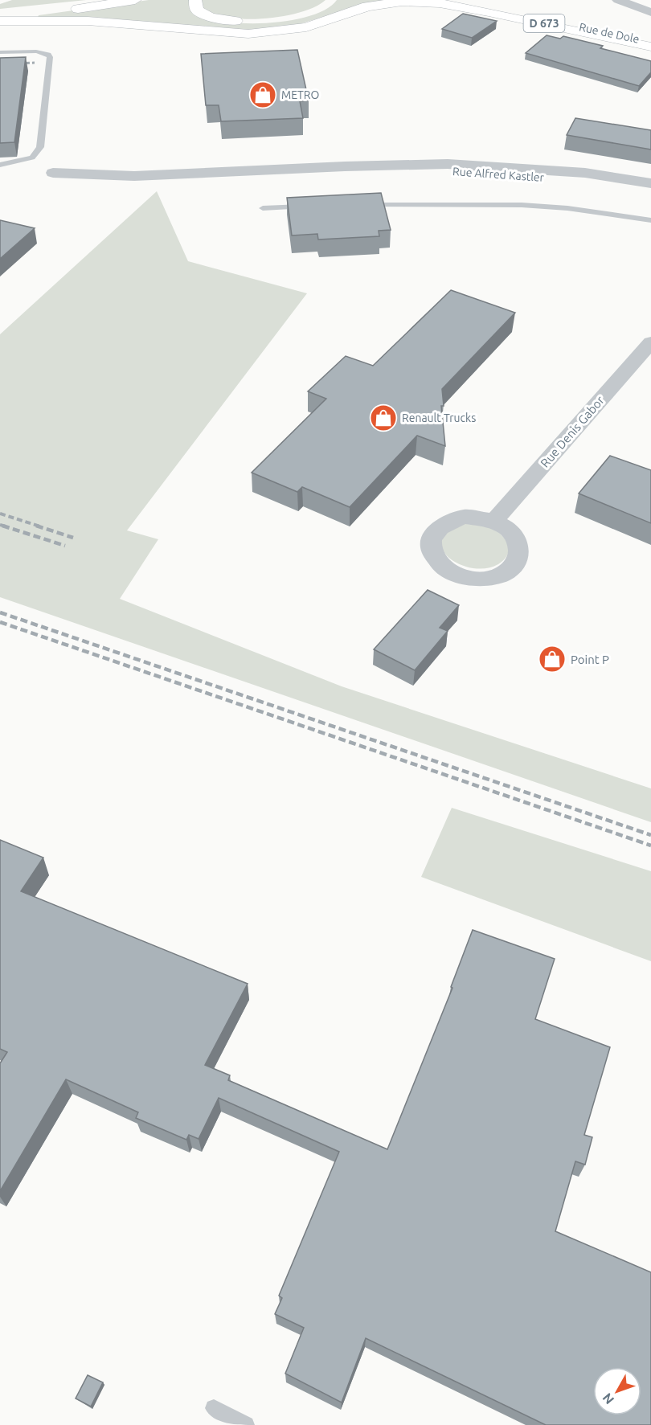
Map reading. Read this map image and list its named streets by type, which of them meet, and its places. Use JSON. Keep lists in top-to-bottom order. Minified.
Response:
{"streets":{"main road":["D 673","Rue de Dole"],"street":["Rue Alfred Kastler","Rue Denis Gabor"]},"places":{"shop":["METRO","Renault Trucks","Point P"]},"north":"bottom left"}
